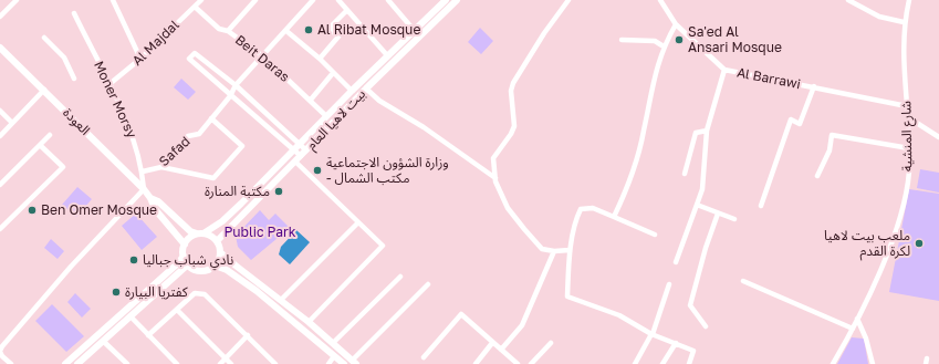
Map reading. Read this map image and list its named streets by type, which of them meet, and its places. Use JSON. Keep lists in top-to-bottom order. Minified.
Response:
{"streets":{"main road":["بيت لاهيا العام","العودة"],"street":["Al Majdal","Beit Daras","Al Barrawi","Moner Morsy","شارع المنشية","Safad"]},"crossings":[["Al Majdal","Beit Daras"],["Al Majdal","Moner Morsy"],["Beit Daras","بيت لاهيا العام"],["Beit Daras","Safad"],["Al Barrawi","شارع المنشية"],["Moner Morsy","العودة"],["Moner Morsy","Safad"],["بيت لاهيا العام","العودة"]],"parks":["Public Park"],"places":["Al Ribat Mosque","Sa'ed Al Ansari Mosque","وزارة الشؤون الاجتماعية - مكتب الشمال","مكتبة المنارة","Ben Omer Mosque","ملعب بيت لاهيا لكرة القدم","نادي شباب جباليا","كفتريا البيارة"]}
